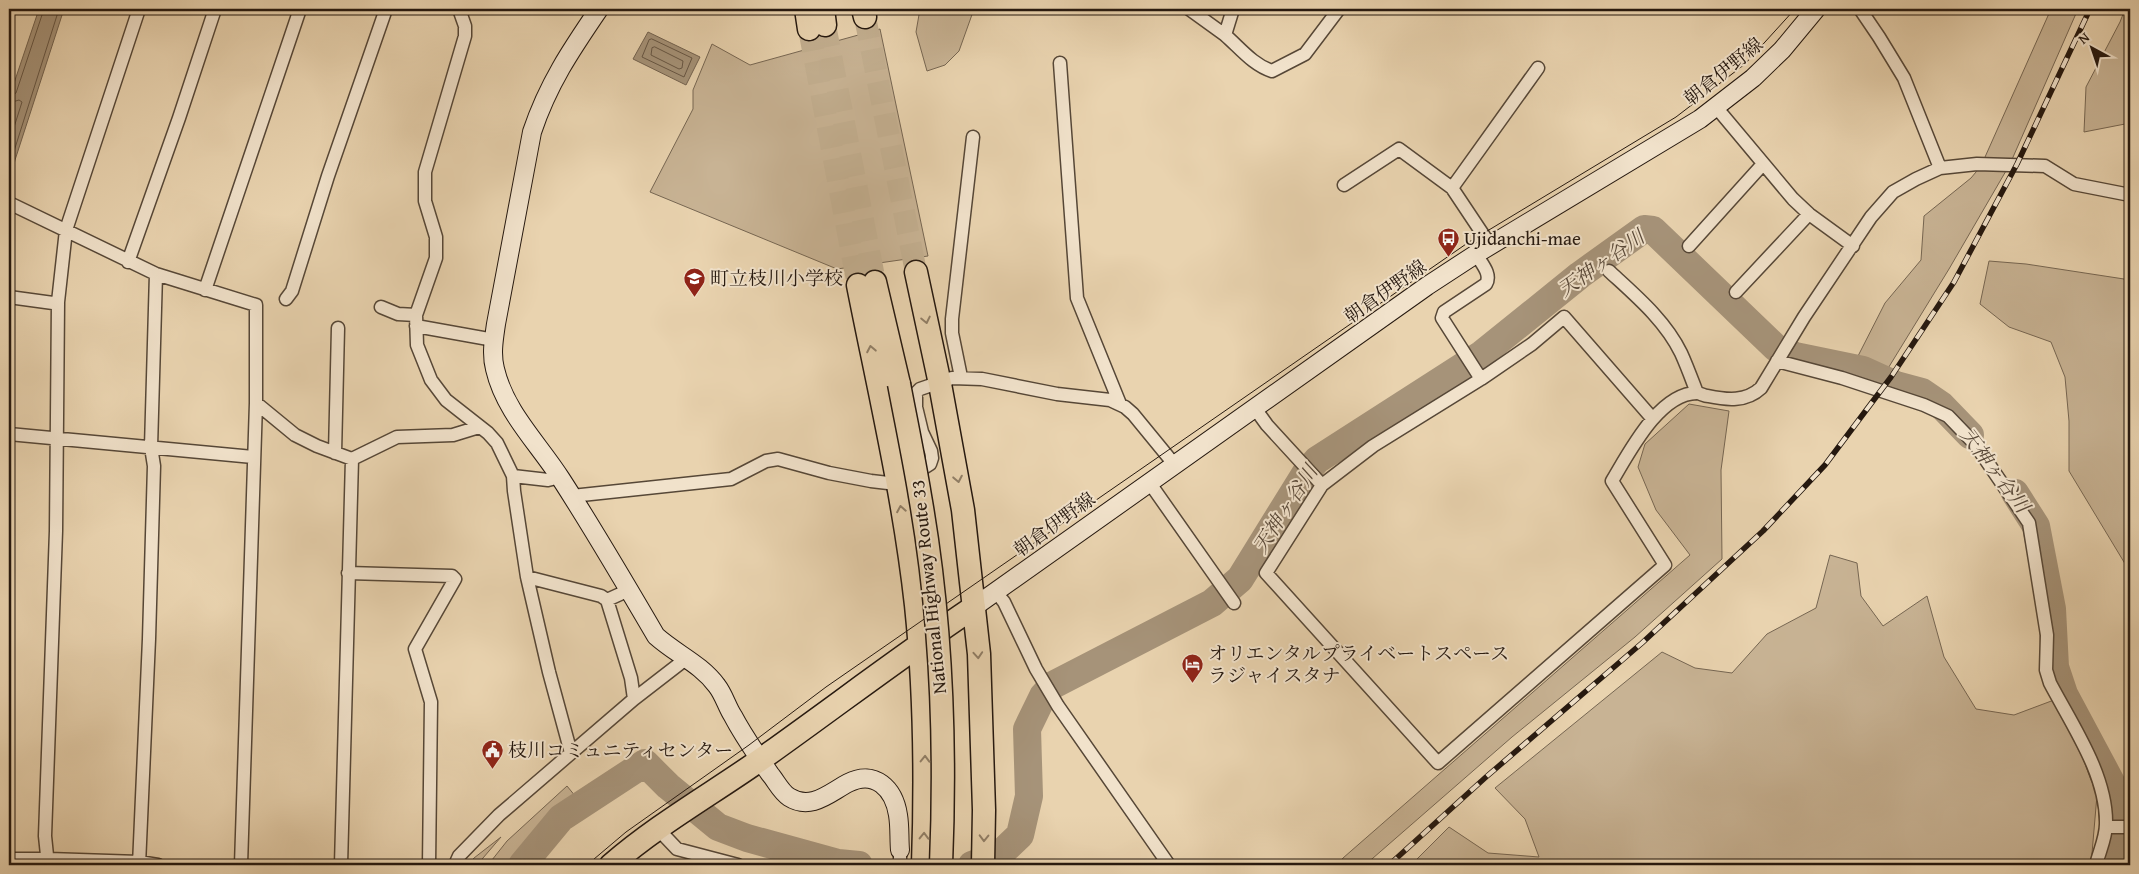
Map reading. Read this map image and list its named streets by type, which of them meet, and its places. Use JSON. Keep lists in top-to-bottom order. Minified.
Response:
{"streets":{"highway":["National Highway Route 33"],"street":["朝倉伊野線"]},"water":["天神ヶ谷川"],"places":{"bus stop":["Ujidanchi-mae"],"school or university":["町立枝川小学校"],"hotel":["オリエンタルプライベートスペース ラジャイスタナ"],"public building":["枝川コミュニティセンター"]},"north":"top left"}
